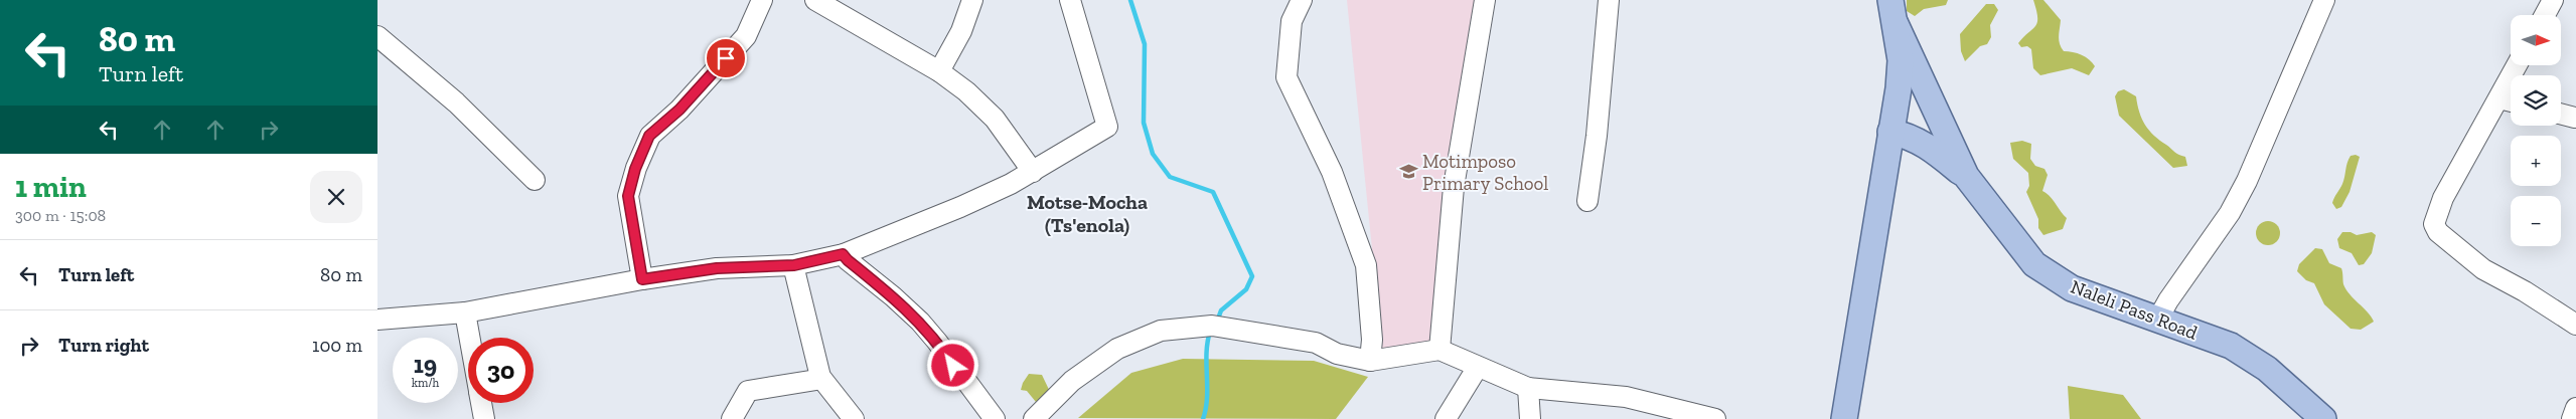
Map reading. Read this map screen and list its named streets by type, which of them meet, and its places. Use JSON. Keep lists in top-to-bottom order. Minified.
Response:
{"streets":{"main road":["Naleli Pass Road"]},"districts":["Motse-Mocha (Ts'enola)"],"places":{"school or university":["Motimposo Primary School"]},"north":"right","page":{"turn":["80 m","Turn left"],"map_buttons":["+","−"],"heading":["1 min","300 m · 15:08"],"list":[{"name":"Turn left","value":"80 m"},{"name":"Turn right","value":"100 m"}],"speed":"19 km/h","limit":"30"}}
